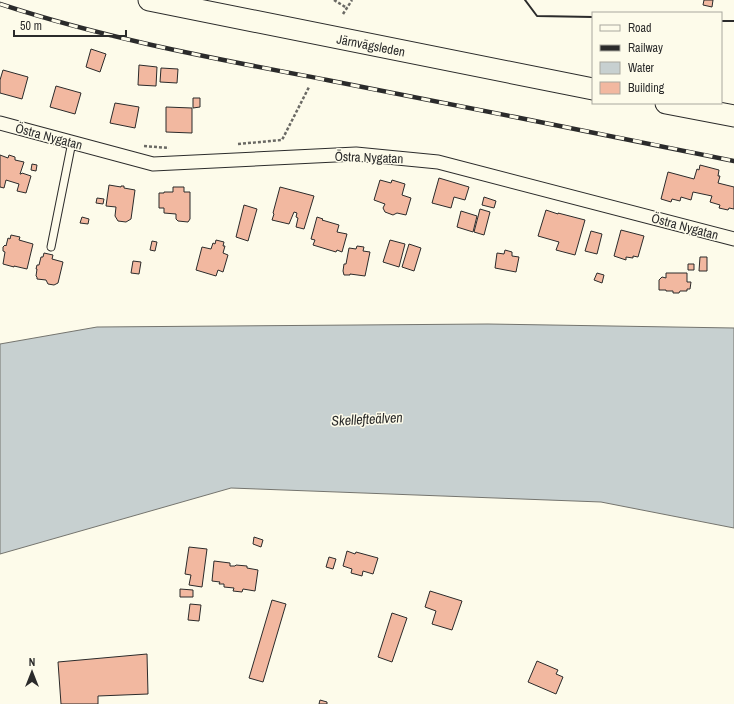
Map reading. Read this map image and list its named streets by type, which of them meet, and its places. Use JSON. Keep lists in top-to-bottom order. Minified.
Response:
{"streets":{"main road":["Järnvägsleden"],"street":["Östra Nygatan"]},"water":["Skellefteälven"],"legend":["Road","Railway","Water","Building"],"scale_bar":"50 m","north":"top"}
